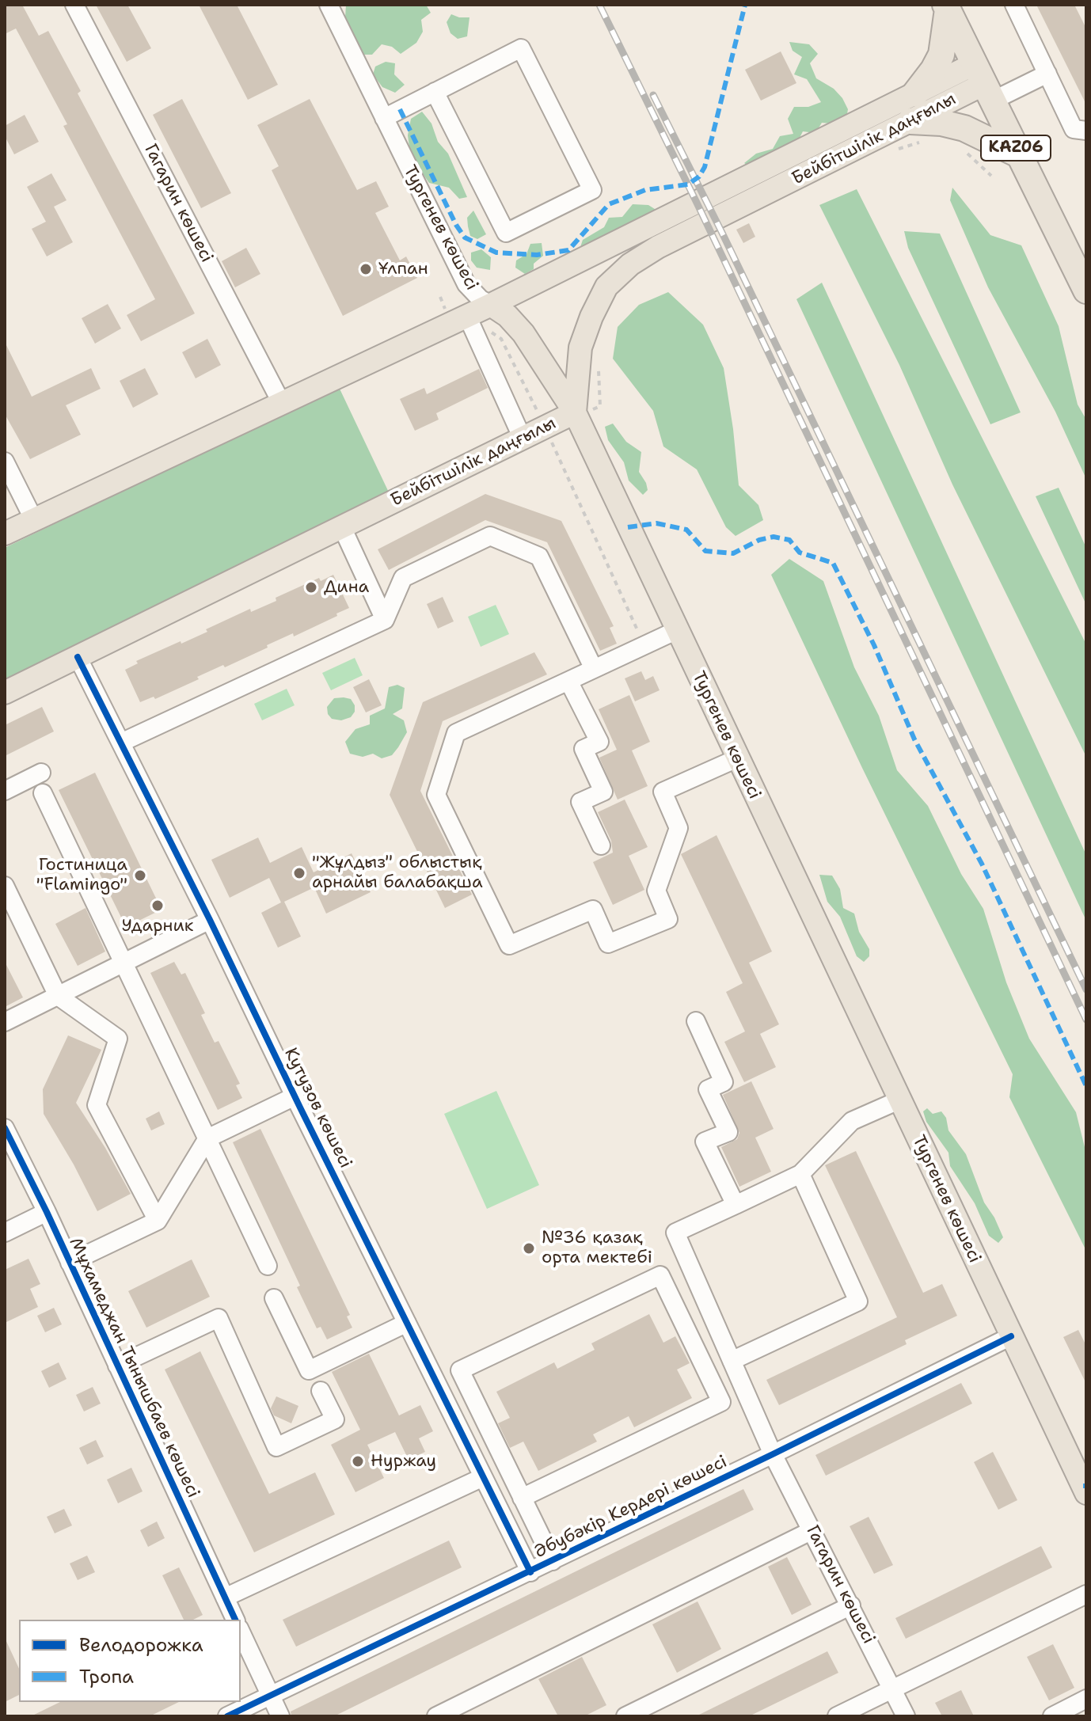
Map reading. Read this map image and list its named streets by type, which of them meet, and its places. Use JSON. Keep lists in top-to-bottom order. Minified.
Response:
{"streets":{"highway":["KАZ06"],"main road":["Бейбітшілік даңғылы","Тургенев көшесі"],"street":["Гагарин көшесі","Кутузов көшесі","Мұхамеджан Тынышбаев көшесі","Әбубәкір Кердері көшесі"]},"crossings":[["Бейбітшілік даңғылы","KАZ06"],["Бейбітшілік даңғылы","Гагарин көшесі"],["Бейбітшілік даңғылы","Тургенев көшесі"],["Бейбітшілік даңғылы","Кутузов көшесі"],["Гагарин көшесі","Әбубәкір Кердері көшесі"],["Тургенев көшесі","Әбубәкір Кердері көшесі"],["Кутузов көшесі","Әбубәкір Кердері көшесі"]],"places":["Ұлпан","Дина","\"Жұлдыз\" облыстық арнайы балабақша","Гостиница \"Flamingo\"","Ударник","№36 қазақ орта мектебі","Нуржау"],"legend":["Велодорожка","Тропа"]}
